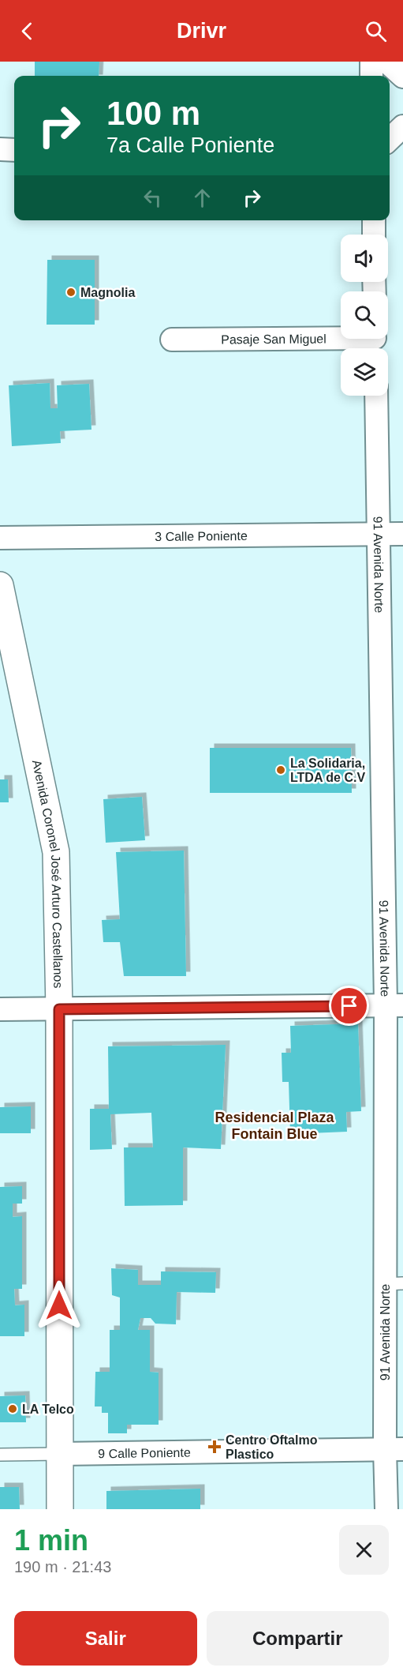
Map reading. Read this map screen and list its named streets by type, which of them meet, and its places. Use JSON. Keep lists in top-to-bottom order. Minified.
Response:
{"streets":{"street":["Pasaje San Miguel","3 Calle Poniente","91 Avenida Norte","Avenida Coronel José Arturo Castellanos","9 Calle Poniente"]},"crossings":[["3 Calle Poniente","91 Avenida Norte"],["91 Avenida Norte","9 Calle Poniente"],["Avenida Coronel José Arturo Castellanos","9 Calle Poniente"]],"districts":["Residencial Plaza Fontain Blue"],"places":{"other":["Magnolia","La Solidaria, LTDA de C.V","LA Telco"],"health":["Centro Oftalmo Plastico"]},"page":{"header":"Drivr","turn":["100 m","7a Calle Poniente"],"heading":["1 min","190 m · 21:43"],"buttons":["Salir","Compartir"]}}
